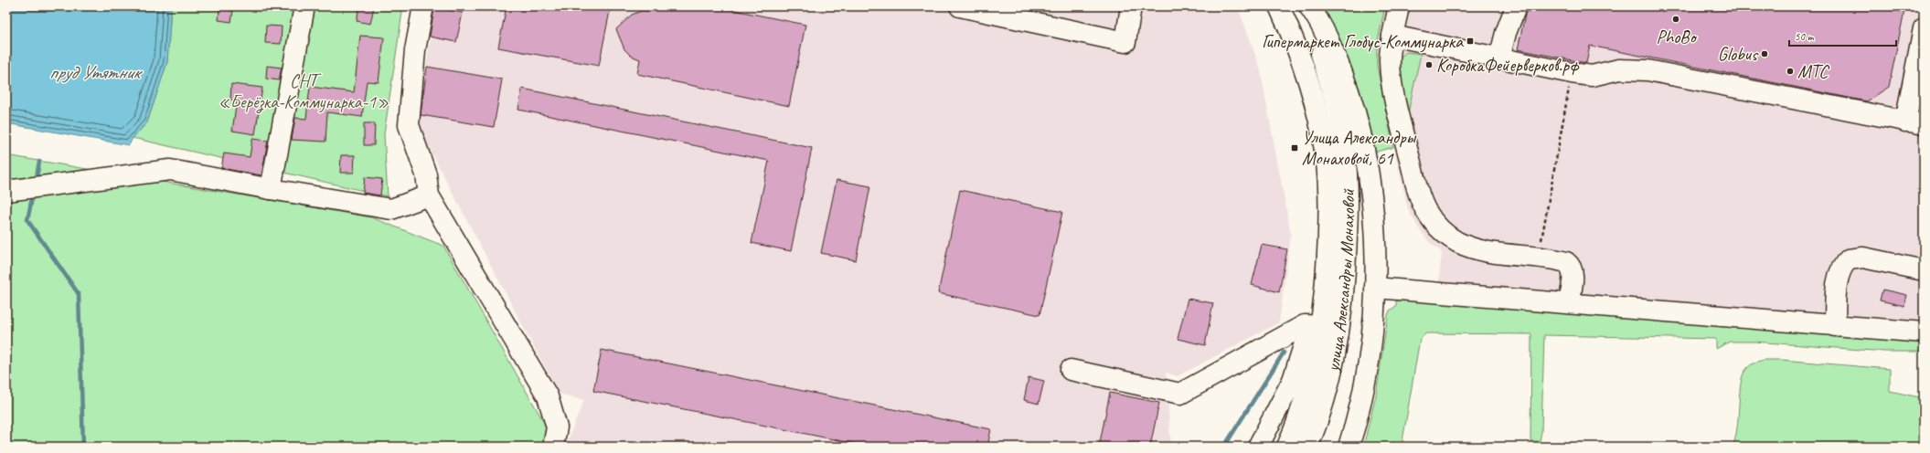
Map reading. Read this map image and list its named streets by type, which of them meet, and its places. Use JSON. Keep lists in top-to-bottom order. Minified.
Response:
{"streets":{"main road":["улица Александры Монаховой"]},"water":["пруд Утятник"],"parks":["СНТ «Берёзка-Коммунарка-1»"],"places":{"other":["PhoBo","Globus","КоробкаФейерверков.рф","МТС"],"transit":["Гипермаркет Глобус-Коммунарка","Улица Александры Монаховой, 61"]},"scale_bar":"50 m"}
